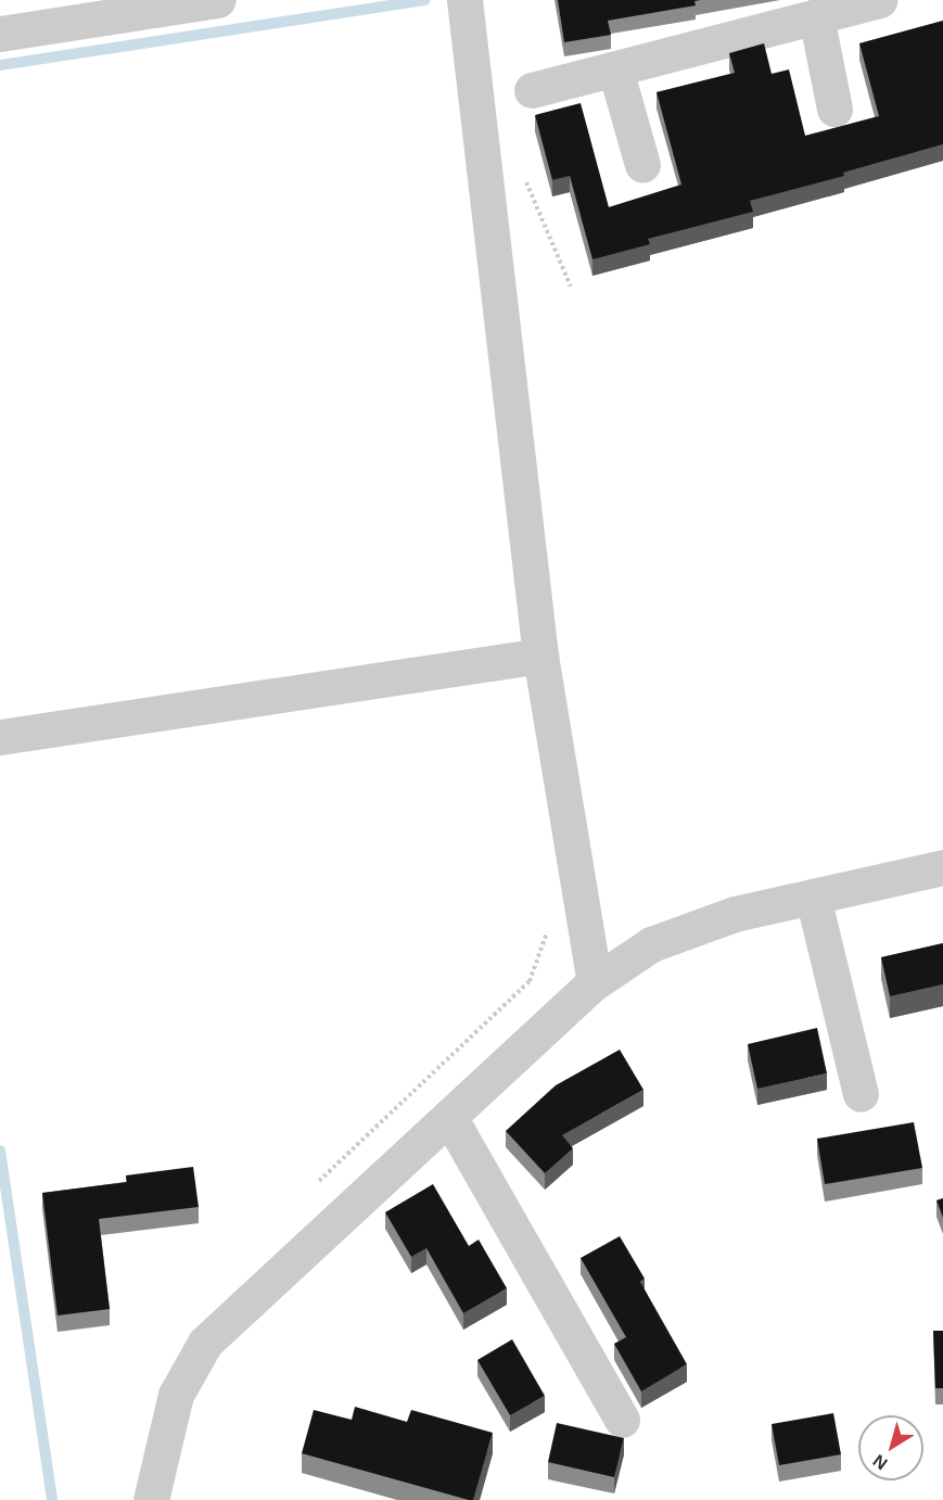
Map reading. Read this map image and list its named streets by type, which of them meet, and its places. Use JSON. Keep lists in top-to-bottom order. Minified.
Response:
{"north":"bottom left"}
